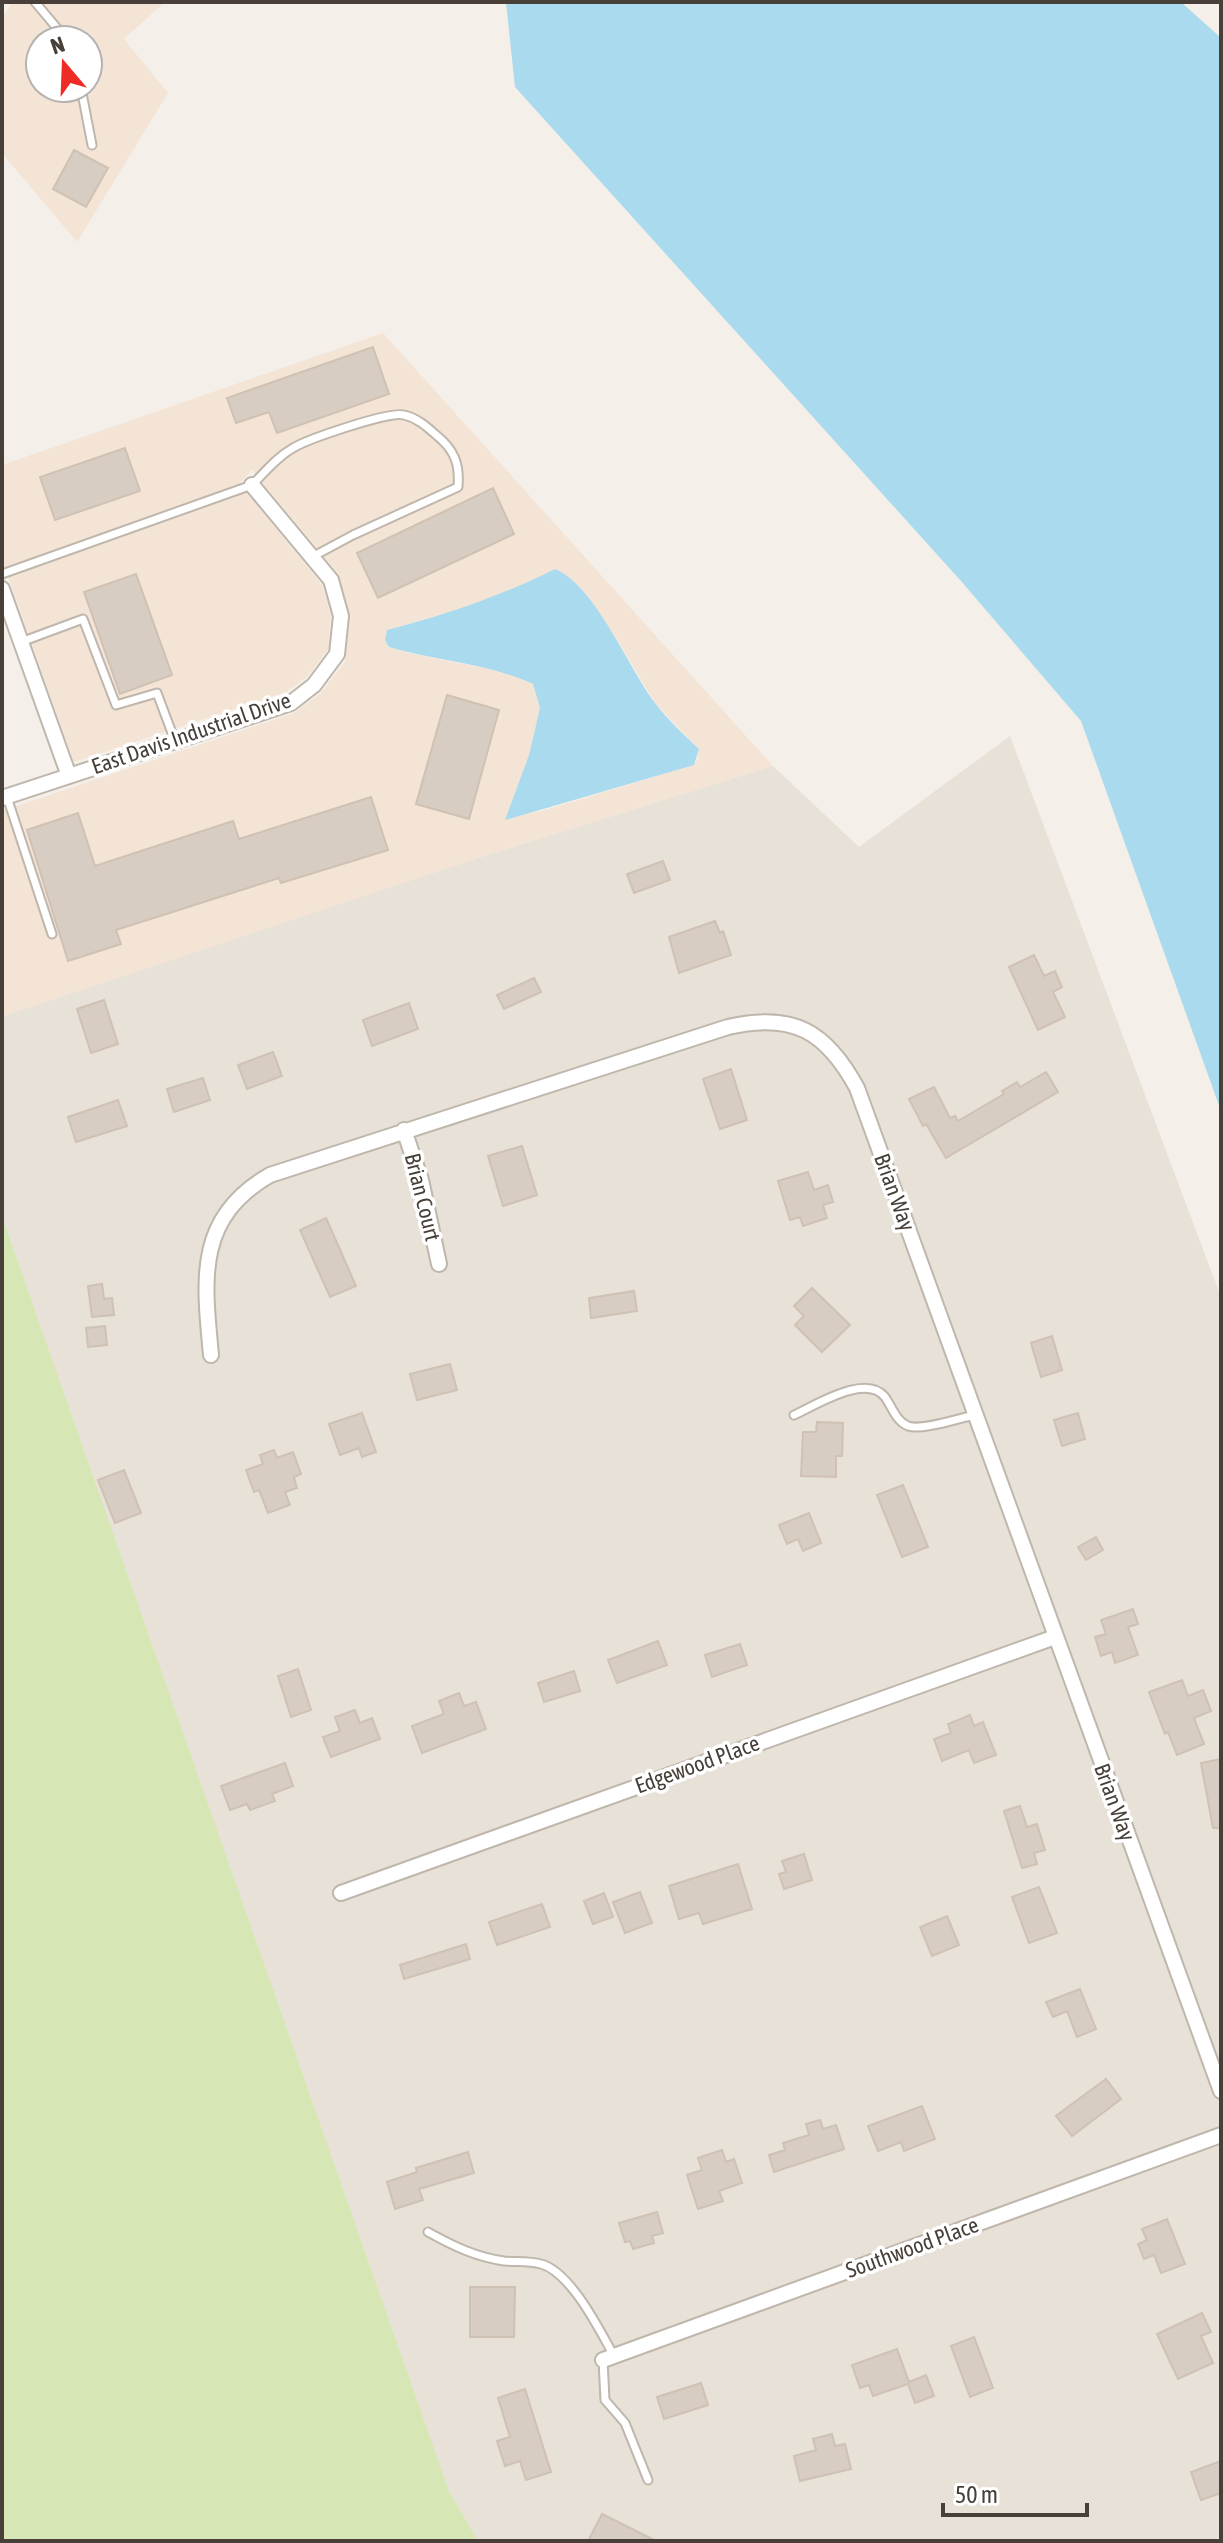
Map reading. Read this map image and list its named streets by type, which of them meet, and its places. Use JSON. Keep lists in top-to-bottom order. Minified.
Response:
{"streets":{"street":["East Davis Industrial Drive","Brian Way","Brian Court","Edgewood Place","Southwood Place"]},"crossings":[["Brian Way","Brian Court"],["Brian Way","Edgewood Place"]],"scale_bar":"50 m","north":"top"}
